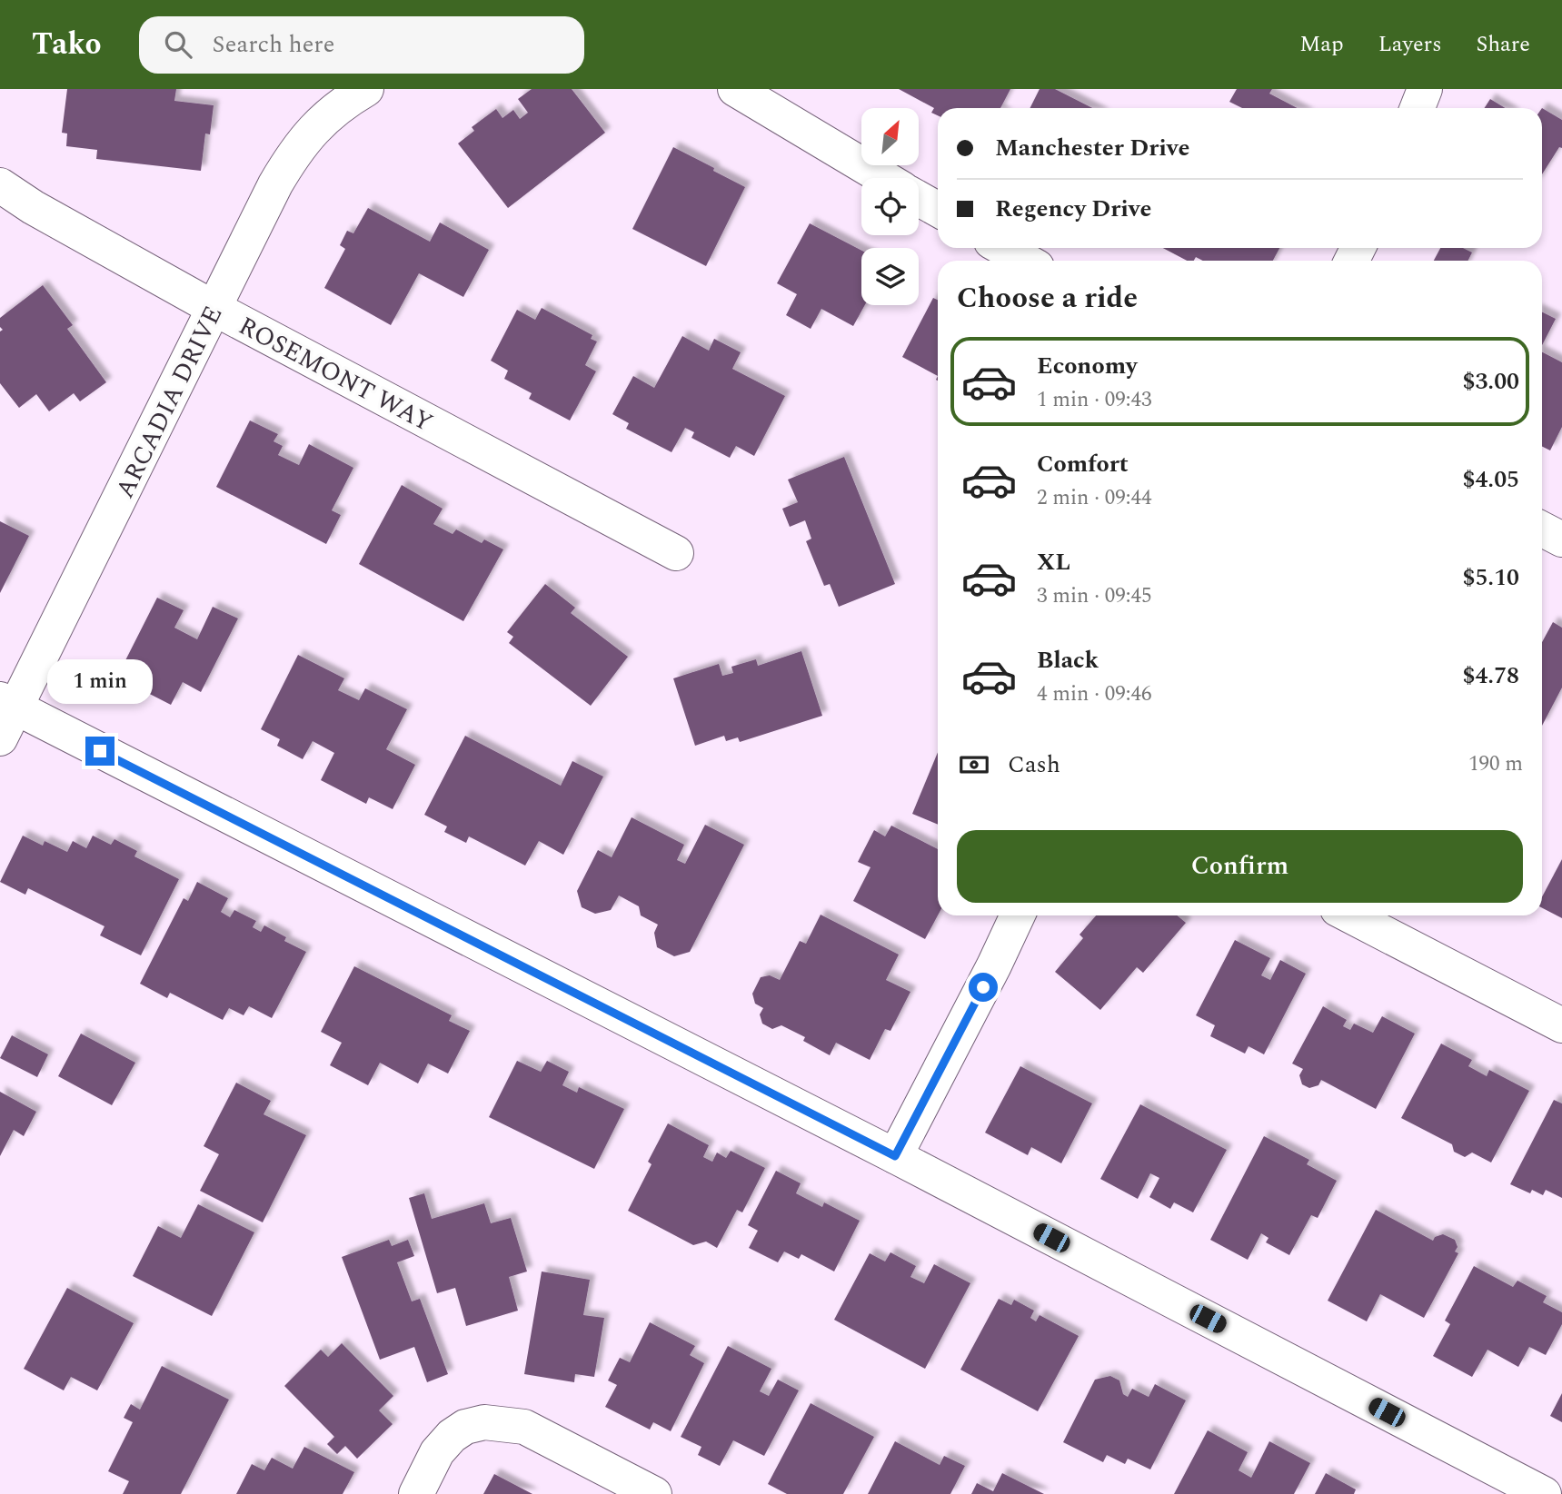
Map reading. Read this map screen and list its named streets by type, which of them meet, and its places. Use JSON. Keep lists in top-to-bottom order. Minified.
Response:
{"streets":{"street":["ROSEMONT WAY","ARCADIA DRIVE"]},"crossings":[["ROSEMONT WAY","ARCADIA DRIVE"]],"north":"top right","page":{"header":"Tako","search":"Search here","nav":["Map","Layers","Share"],"banner":["Manchester Drive","Regency Drive"],"heading":"Choose a ride","list":[{"name":"Economy","note":"1 min · 09:43","value":"$3.00"},{"name":"Comfort","note":"2 min · 09:44","value":"$4.05"},{"name":"XL","note":"3 min · 09:45","value":"$5.10"},{"name":"Black","note":"4 min · 09:46","value":"$4.78"}],"bubble":"1 min","pay":["Cash","190 m"],"buttons":"Confirm"}}
